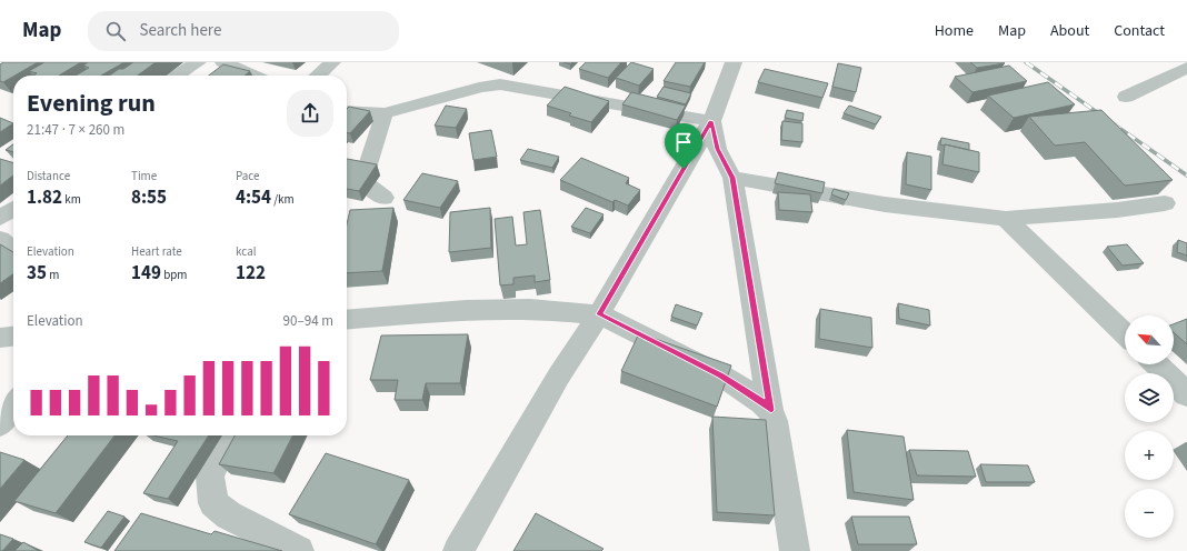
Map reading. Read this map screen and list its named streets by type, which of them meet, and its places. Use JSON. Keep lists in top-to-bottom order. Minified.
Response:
{"north":"top left","page":{"header":"Map","search":"Search here","nav":["Home","Map","About","Contact"],"heading":["Evening run","21:47 · 7 × 260 m"],"stats":[["Distance","1.82 km"],["Time","8:55"],["Pace","4:54 /km"],["Elevation","35 m"],["Heart rate","149 bpm"],["kcal","122"]],"chart":["Elevation","90–94 m"],"map_buttons":["+","−"]}}
